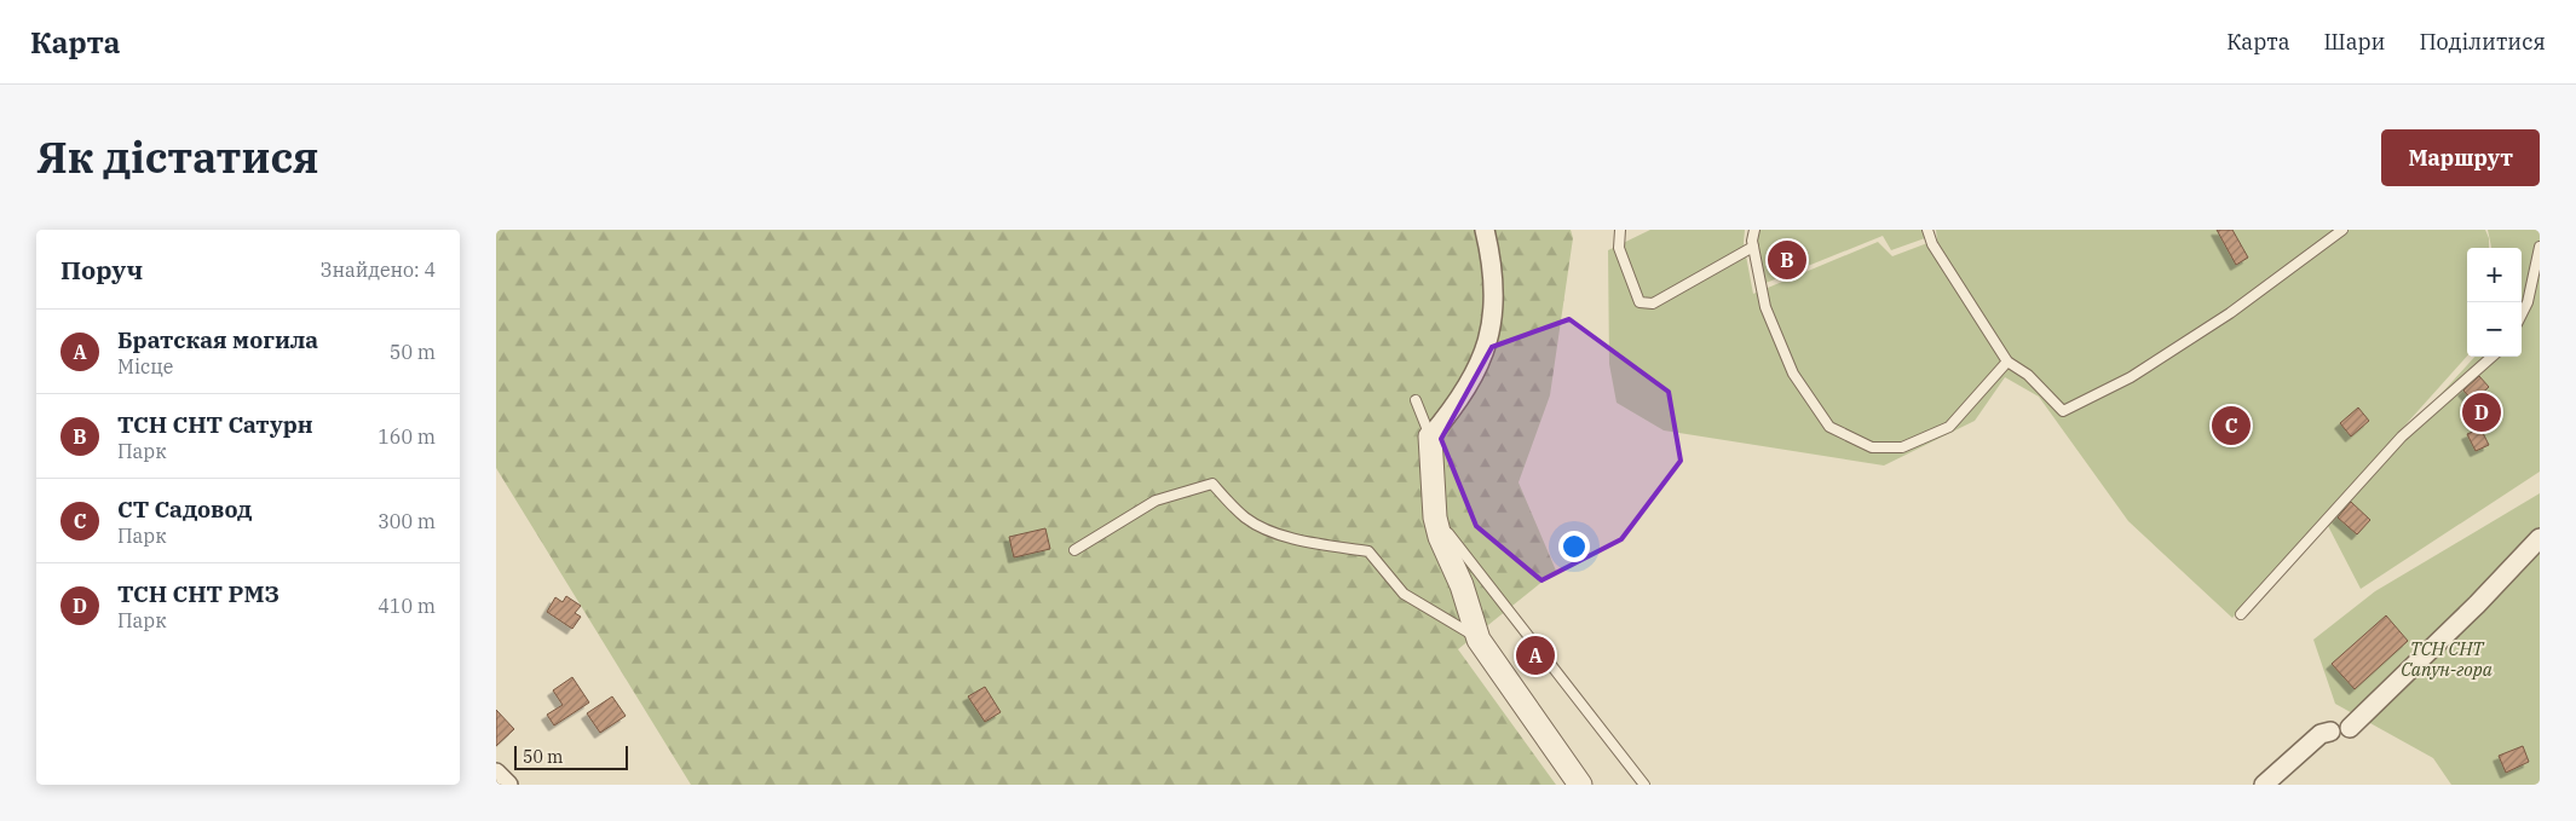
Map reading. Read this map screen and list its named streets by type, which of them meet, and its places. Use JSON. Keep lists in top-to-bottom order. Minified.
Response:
{"parks":["ТСН СНТ Сапун-гора"],"scale_bar":"50 m","page":{"header":"Карта","nav":["Карта","Шари","Поділитися"],"title":"Як дістатися","buttons":"Маршрут","heading":["Поруч","Знайдено: 4"],"pins":["B","D","C","A"],"map_buttons":["+","−"],"list":[{"mark":"A","name":"Братская могила","note":"Місце","value":"50 m"},{"mark":"B","name":"ТСН СНТ Сатурн","note":"Парк","value":"160 m"},{"mark":"C","name":"СТ Садовод","note":"Парк","value":"300 m"},{"mark":"D","name":"ТСН СНТ РМЗ","note":"Парк","value":"410 m"}],"scale":"50 m"}}
